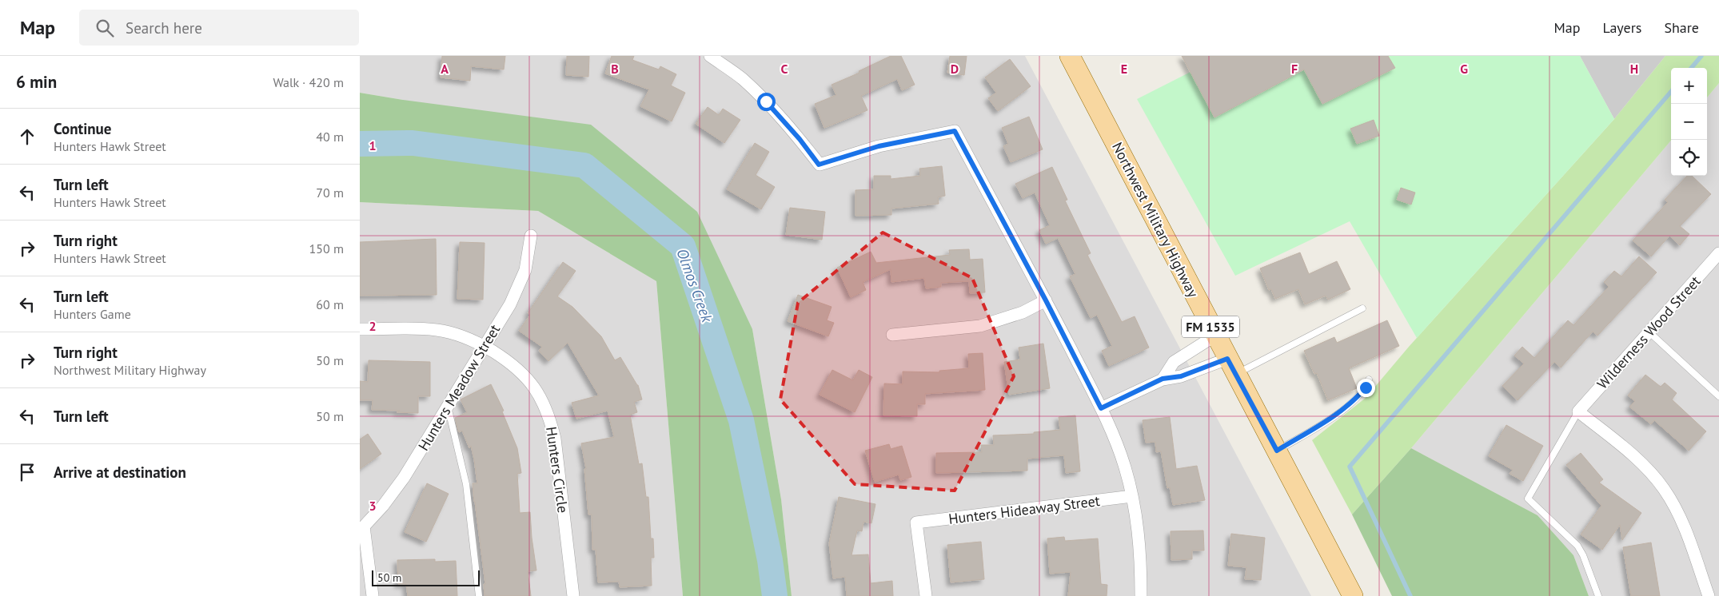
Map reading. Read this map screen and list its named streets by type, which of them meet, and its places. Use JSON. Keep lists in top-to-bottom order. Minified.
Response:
{"streets":{"main road":["Northwest Military Highway","FM 1535"],"street":["Wilderness Wood Street","Hunters Meadow Street","Hunters Circle","Hunters Hideaway Street"]},"crossings":[["Hunters Meadow Street","Hunters Circle"]],"water":["Olmos Creek"],"scale_bar":"50 m","page":{"header":"Map","search":"Search here","nav":["Map","Layers","Share"],"heading":["6 min","Walk · 420 m"],"map_buttons":["+","−"],"list":[["Continue","Hunters Hawk Street","40 m"],["Turn left","Hunters Hawk Street","70 m"],["Turn right","Hunters Hawk Street","150 m"],["Turn left","Hunters Game","60 m"],["Turn right","Northwest Military Highway","50 m"],["Turn left","50 m"],"Arrive at destination"],"scale":"50 m"},"grid":{"columns":["A","B","C","D","E","F","G","H"],"rows":["1","2","3"]}}
